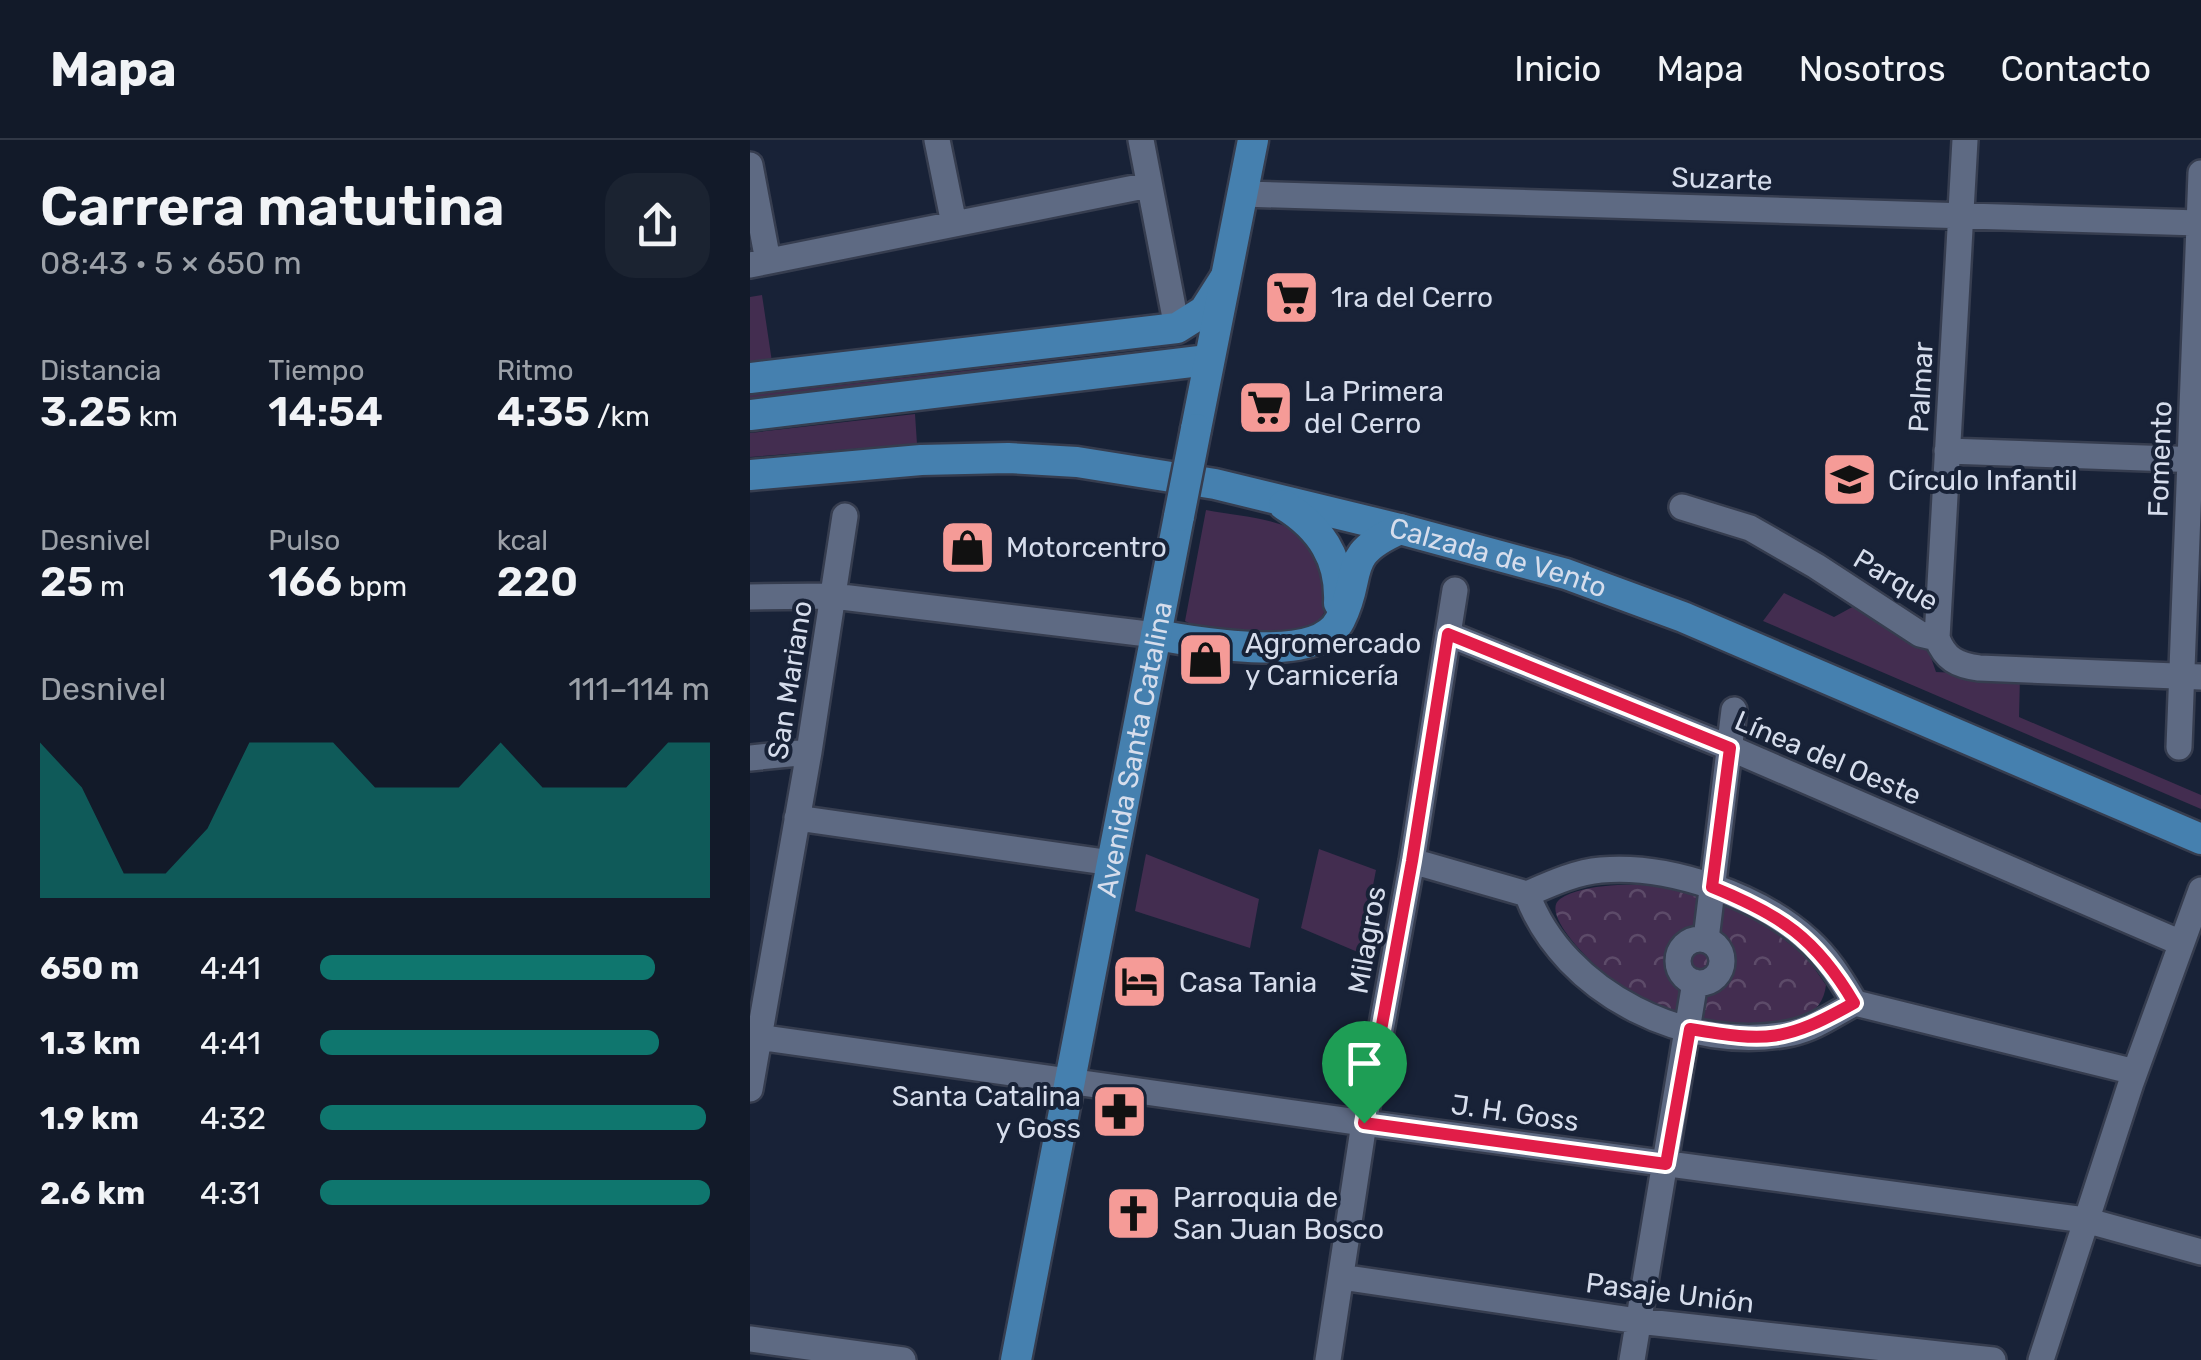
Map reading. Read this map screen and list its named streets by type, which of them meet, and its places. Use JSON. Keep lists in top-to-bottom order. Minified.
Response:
{"streets":{"main road":["Calzada de Vento","Avenida Santa Catalina"],"street":["Suzarte","Palmar","Fomento","Parque","San Mariano","Línea del Oeste","Milagros","J. H. Goss","Pasaje Unión"]},"crossings":[["Suzarte","Palmar"],["Suzarte","Fomento"],["Suzarte","Avenida Santa Catalina"],["Palmar","Parque"],["Fomento","Parque"],["San Mariano","J. H. Goss"],["Avenida Santa Catalina","J. H. Goss"],["Línea del Oeste","Milagros"],["Milagros","J. H. Goss"],["Milagros","Pasaje Unión"]],"places":{"supermarket":["1ra del Cerro","La Primera del Cerro"],"school or university":["Círculo Infantil"],"shop":["Motorcentro","Agromercado y Carnicería"],"hotel":["Casa Tania"],"pharmacy":["Santa Catalina y Goss"],"church":["Parroquia de San Juan Bosco"]},"page":{"header":"Mapa","nav":["Inicio","Mapa","Nosotros","Contacto"],"heading":["Carrera matutina","08:43 · 5 × 650 m"],"stats":[["Distancia","3.25 km"],["Tiempo","14:54"],["Ritmo","4:35 /km"],["Desnivel","25 m"],["Pulso","166 bpm"],["kcal","220"]],"chart":["Desnivel","111–114 m"],"list":[{"name":"650 m","note":"4:41"},{"name":"1.3 km","note":"4:41"},{"name":"1.9 km","note":"4:32"},{"name":"2.6 km","note":"4:31"}]}}
